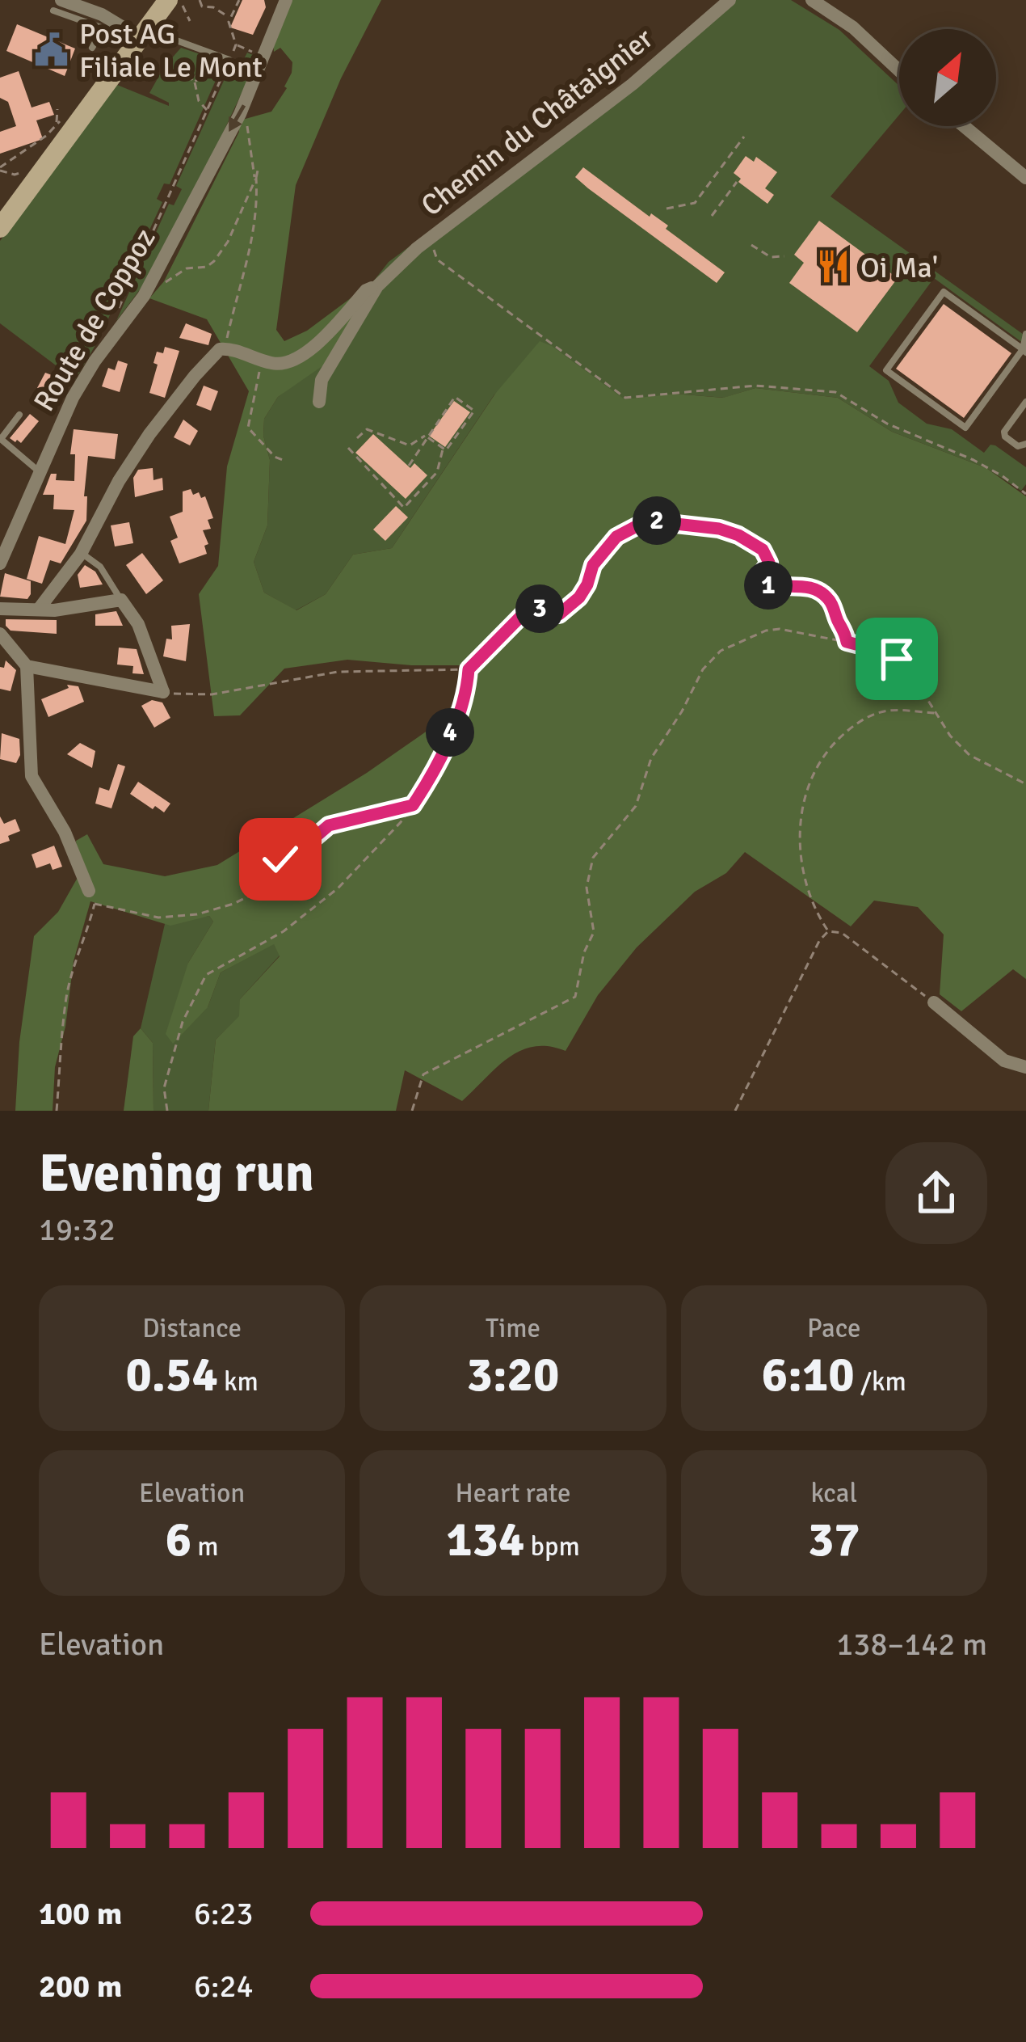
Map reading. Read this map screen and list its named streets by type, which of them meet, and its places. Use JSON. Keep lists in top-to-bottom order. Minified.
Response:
{"streets":{"street":["Chemin du Châtaignier","Route de Coppoz"]},"one_way":["Route de Coppoz"],"places":{"public building":["Post AG Filiale Le Mont"],"restaurant":["Oi Ma'"]},"north":"top right","page":{"pins":["2","1","3","4"],"heading":["Evening run","19:32"],"stats":[["Distance","0.54 km"],["Time","3:20"],["Pace","6:10 /km"],["Elevation","6 m"],["Heart rate","134 bpm"],["kcal","37"]],"chart":["Elevation","138–142 m"],"list":[{"name":"100 m","note":"6:23"},{"name":"200 m","note":"6:24"}]}}
